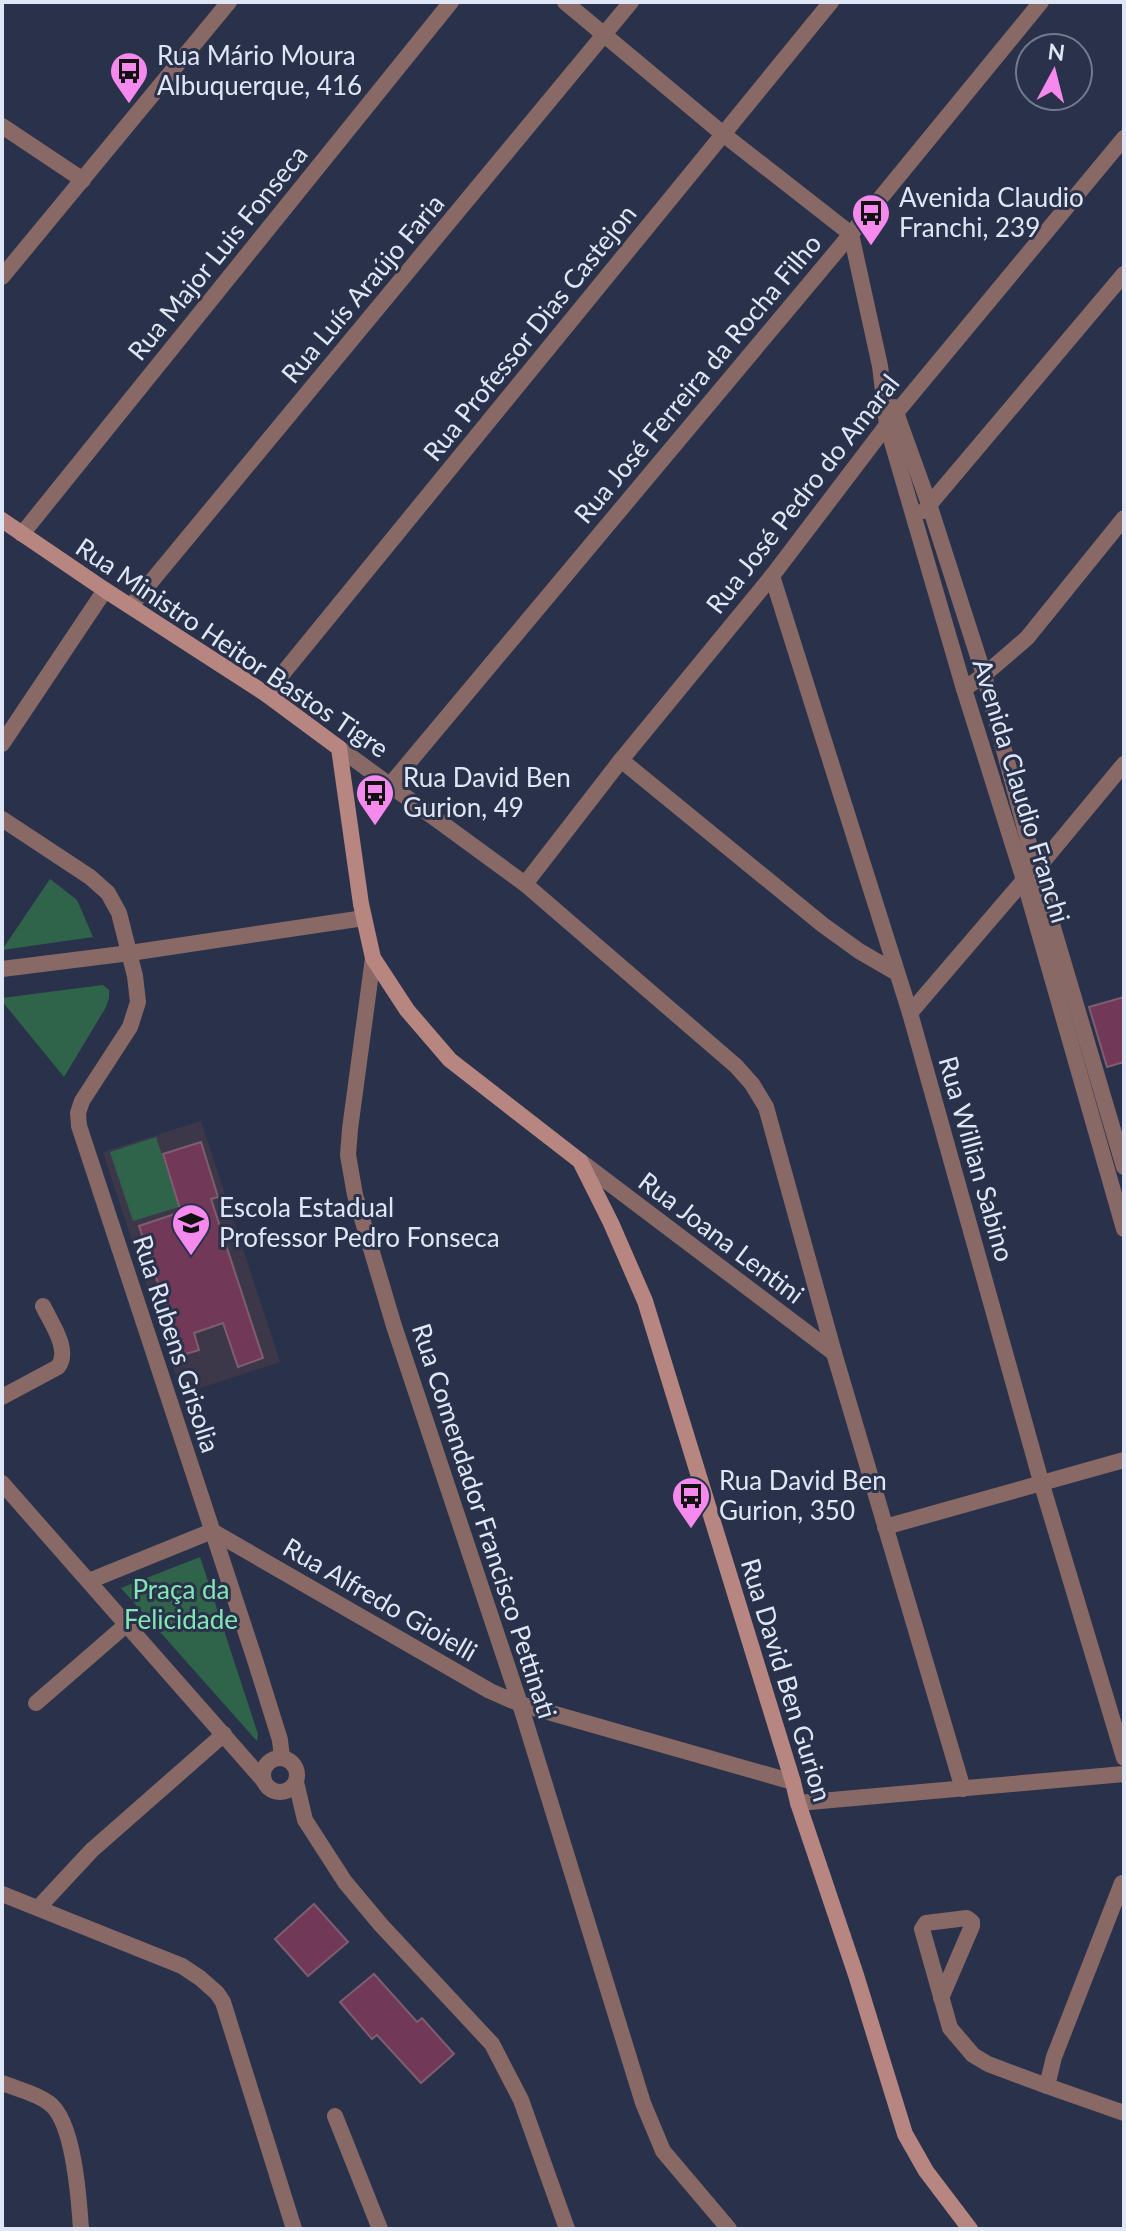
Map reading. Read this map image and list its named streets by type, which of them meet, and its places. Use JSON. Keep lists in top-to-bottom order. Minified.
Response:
{"streets":{"street":["Rua Major Luis Fonseca","Rua Luís Araújo Faria","Rua Professor Dias Castejon","Rua José Ferreira da Rocha Filho","Rua José Pedro do Amaral","Rua Ministro Heitor Bastos Tigre","Avenida Claudio Franchi","Rua Willian Sabino","Rua Joana Lentini","Rua Rubens Grisolia","Rua Comendador Francisco Pettinati","Rua Alfredo Gioielli","Rua David Ben Gurion"]},"crossings":[["Rua Major Luis Fonseca","Rua Ministro Heitor Bastos Tigre"],["Rua Luís Araújo Faria","Rua Ministro Heitor Bastos Tigre"],["Rua Professor Dias Castejon","Rua Ministro Heitor Bastos Tigre"],["Rua José Ferreira da Rocha Filho","Rua Ministro Heitor Bastos Tigre"],["Rua José Ferreira da Rocha Filho","Avenida Claudio Franchi"],["Rua José Pedro do Amaral","Rua Ministro Heitor Bastos Tigre"],["Rua José Pedro do Amaral","Avenida Claudio Franchi"],["Rua José Pedro do Amaral","Rua Willian Sabino"],["Rua Ministro Heitor Bastos Tigre","Rua Joana Lentini"],["Rua Ministro Heitor Bastos Tigre","Rua David Ben Gurion"],["Rua Joana Lentini","Rua David Ben Gurion"],["Rua Rubens Grisolia","Rua Alfredo Gioielli"],["Rua Comendador Francisco Pettinati","Rua Alfredo Gioielli"],["Rua Comendador Francisco Pettinati","Rua David Ben Gurion"],["Rua Alfredo Gioielli","Rua David Ben Gurion"]],"parks":["Praça da Felicidade"],"places":{"bus stop":["Rua Mário Moura Albuquerque, 416","Avenida Claudio Franchi, 239","Rua David Ben Gurion, 49","Rua David Ben Gurion, 350"],"school or university":["Escola Estadual Professor Pedro Fonseca"]},"north":"top"}
